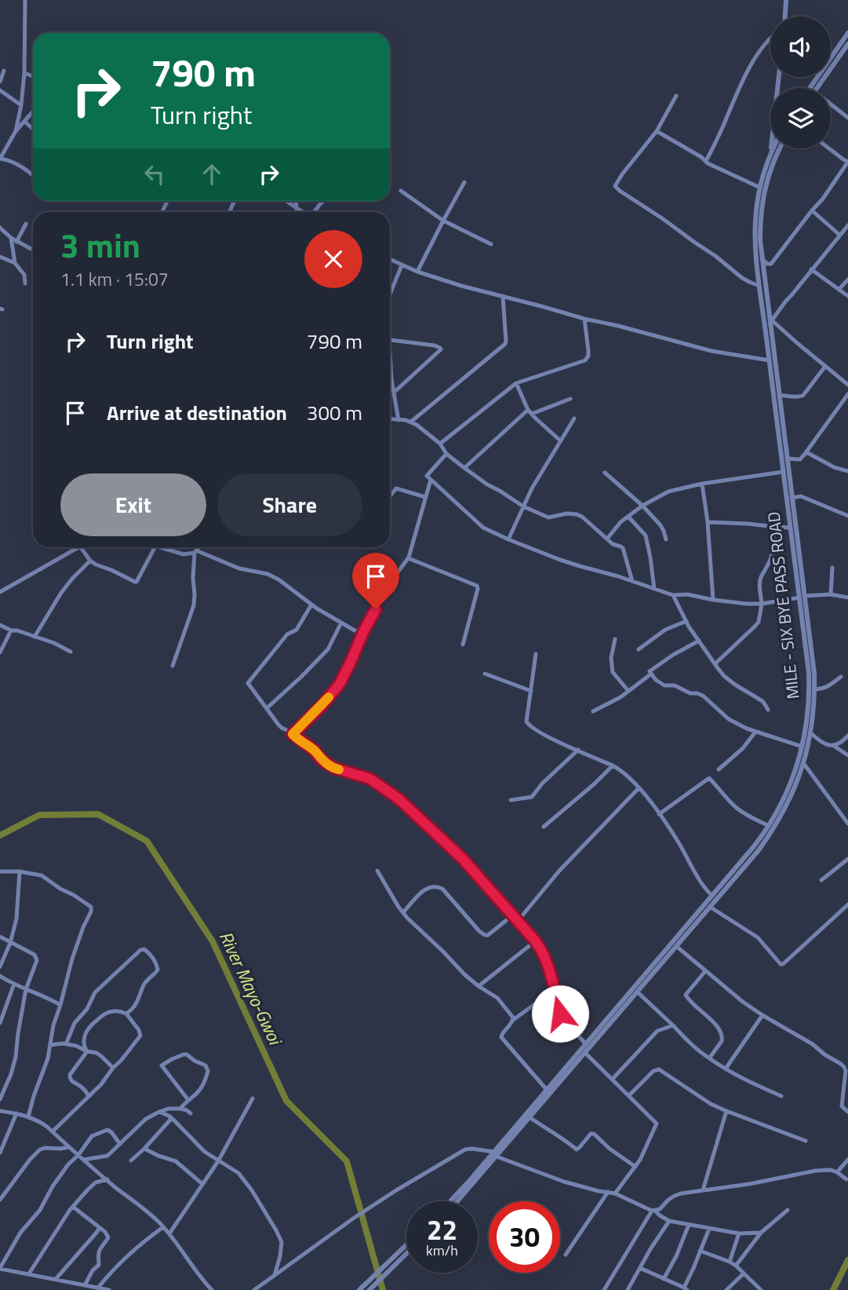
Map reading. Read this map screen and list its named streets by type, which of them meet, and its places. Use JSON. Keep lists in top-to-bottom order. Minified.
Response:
{"streets":{"street":["MILE - SIX BYE PASS ROAD"]},"water":["River Mayo-Gwoi"],"page":{"turn":["790 m","Turn right"],"heading":["3 min","1.1 km · 15:07"],"list":[{"name":"Turn right","value":"790 m"},{"name":"Arrive at destination","value":"300 m"}],"buttons":["Exit","Share"],"speed":"22 km/h","limit":"30"}}
